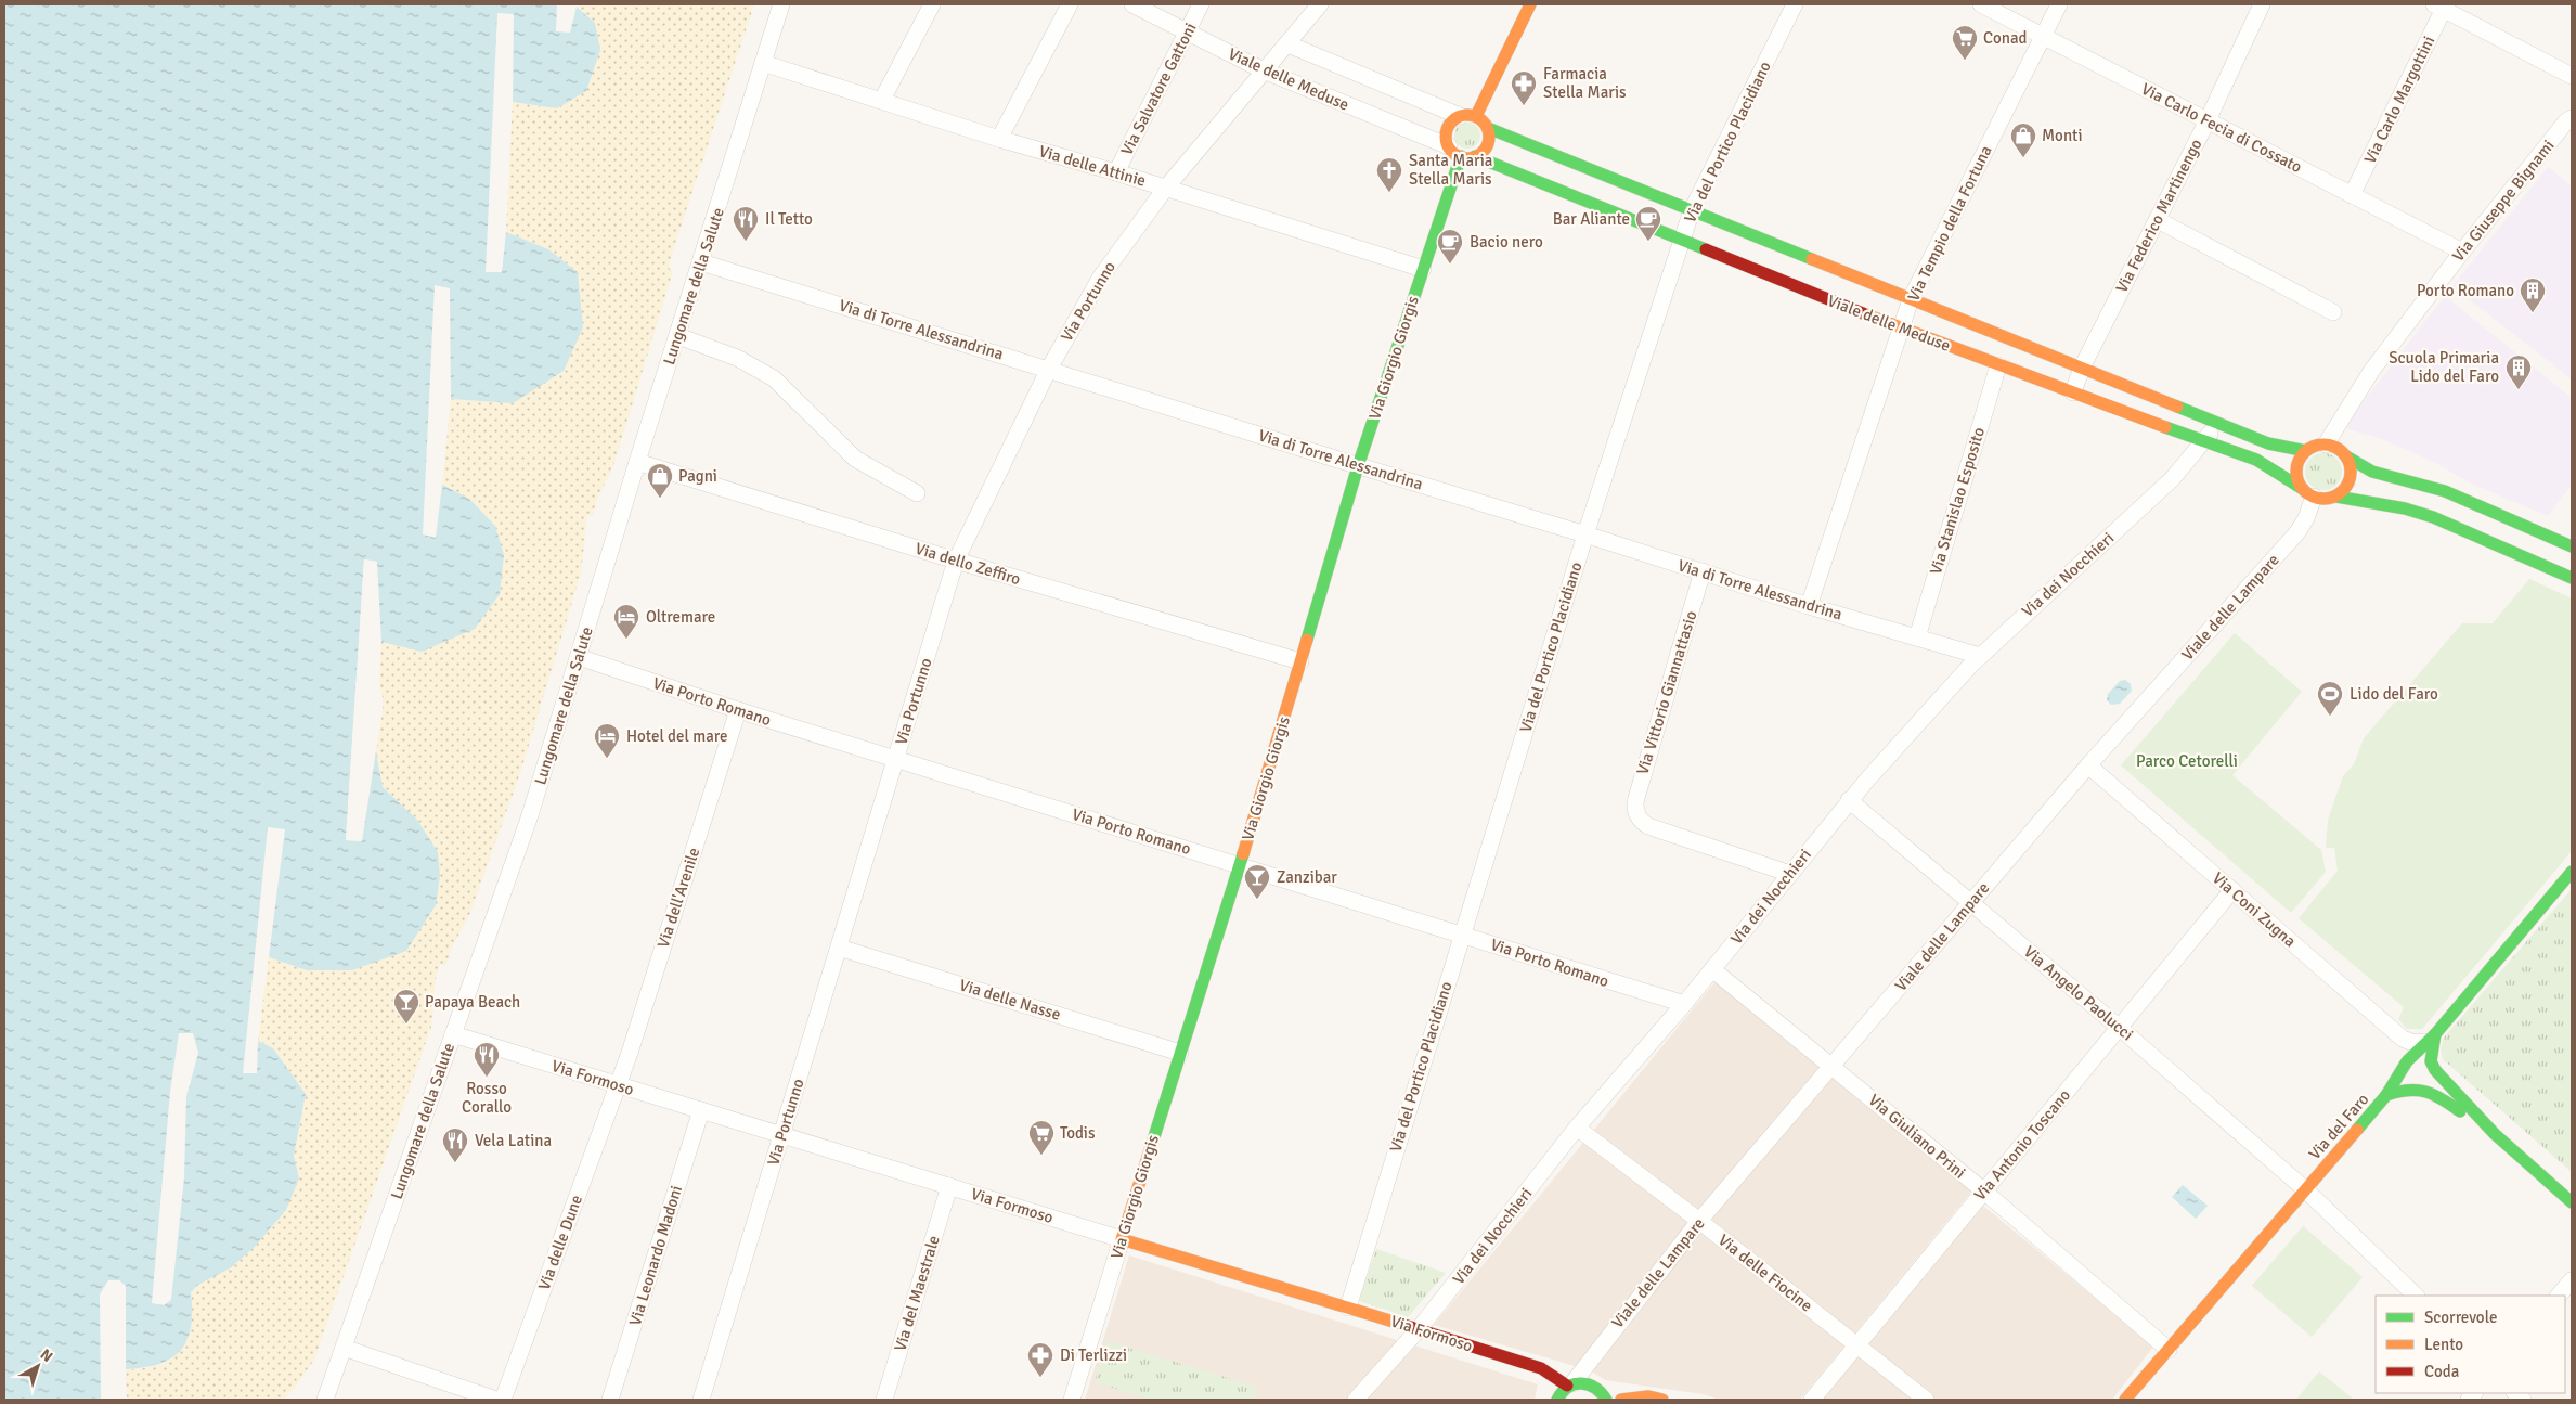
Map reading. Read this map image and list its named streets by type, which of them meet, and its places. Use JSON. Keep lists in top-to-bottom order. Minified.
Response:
{"streets":{"street":["Viale delle Meduse","Via Salvatore Gattoni","Via Carlo Margottini","Via Carlo Fecia di Cossato","Via del Portico Placidiano","Via delle Attinie","Via Giuseppe Bignami","Via Federico Martinengo","Via Tempio della Fortuna","Lungomare della Salute","Via Portunno","Via di Torre Alessandrina","Via Giorgio Giorgis","Via Stanislao Esposito","Via dello Zeffiro","Via dei Nocchieri","Viale delle Lampare","Via Vittorio Giannattasio","Via Porto Romano","Via dell'Arenile","Via Coni Zugna","Via Angelo Paolucci","Via delle Nasse","Via Formoso","Via del Faro","Via Giuliano Prini","Via Antonio Toscano","Via delle Dune","Via Leonardo Madoni","Via delle Fiocine","Via del Maestrale"]},"crossings":[["Viale delle Meduse","Via Salvatore Gattoni"],["Viale delle Meduse","Via del Portico Placidiano"],["Viale delle Meduse","Via Giuseppe Bignami"],["Viale delle Meduse","Via Federico Martinengo"],["Viale delle Meduse","Via Tempio della Fortuna"],["Viale delle Meduse","Via Portunno"],["Viale delle Meduse","Via Giorgio Giorgis"],["Viale delle Meduse","Via Stanislao Esposito"],["Viale delle Meduse","Via dei Nocchieri"],["Viale delle Meduse","Viale delle Lampare"],["Via Salvatore Gattoni","Via delle Attinie"],["Via Carlo Margottini","Via Carlo Fecia di Cossato"],["Via Carlo Fecia di Cossato","Via Giuseppe Bignami"],["Via Carlo Fecia di Cossato","Via Federico Martinengo"],["Via Carlo Fecia di Cossato","Via Tempio della Fortuna"],["Via del Portico Placidiano","Via di Torre Alessandrina"],["Via del Portico Placidiano","Via Porto Romano"],["Via del Portico Placidiano","Via Formoso"],["Via delle Attinie","Lungomare della Salute"],["Via delle Attinie","Via Portunno"],["Via delle Attinie","Via Giorgio Giorgis"],["Via Giuseppe Bignami","Viale delle Lampare"],["Via Tempio della Fortuna","Via di Torre Alessandrina"],["Lungomare della Salute","Via di Torre Alessandrina"],["Lungomare della Salute","Via dello Zeffiro"],["Lungomare della Salute","Via Porto Romano"],["Lungomare della Salute","Via Formoso"],["Via Portunno","Via di Torre Alessandrina"],["Via Portunno","Via dello Zeffiro"],["Via Portunno","Via Porto Romano"],["Via Portunno","Via delle Nasse"],["Via Portunno","Via Formoso"],["Via di Torre Alessandrina","Via Giorgio Giorgis"],["Via di Torre Alessandrina","Via Stanislao Esposito"],["Via di Torre Alessandrina","Via dei Nocchieri"],["Via di Torre Alessandrina","Via Vittorio Giannattasio"],["Via Giorgio Giorgis","Via dello Zeffiro"],["Via Giorgio Giorgis","Via Porto Romano"],["Via Giorgio Giorgis","Via delle Nasse"],["Via Giorgio Giorgis","Via Formoso"],["Via dei Nocchieri","Via Vittorio Giannattasio"],["Via dei Nocchieri","Via Porto Romano"],["Via dei Nocchieri","Via Angelo Paolucci"],["Via dei Nocchieri","Via Formoso"],["Via dei Nocchieri","Via Giuliano Prini"],["Via dei Nocchieri","Via delle Fiocine"],["Viale delle Lampare","Via Coni Zugna"],["Viale delle Lampare","Via Angelo Paolucci"],["Viale delle Lampare","Via Formoso"],["Viale delle Lampare","Via Giuliano Prini"],["Viale delle Lampare","Via delle Fiocine"],["Via Porto Romano","Via dell'Arenile"],["Via dell'Arenile","Via Formoso"],["Via dell'Arenile","Via delle Dune"],["Via Coni Zugna","Via del Faro"],["Via Coni Zugna","Via Antonio Toscano"],["Via Angelo Paolucci","Via del Faro"],["Via Angelo Paolucci","Via Antonio Toscano"],["Via Formoso","Via delle Dune"],["Via Formoso","Via Leonardo Madoni"],["Via Formoso","Via del Maestrale"],["Via del Faro","Via Giuliano Prini"],["Via Giuliano Prini","Via Antonio Toscano"],["Via Antonio Toscano","Via delle Fiocine"]],"parks":["Parco Cetorelli"],"places":{"supermarket":["Conad","Todis"],"pharmacy":["Farmacia Stella Maris","Di Terlizzi"],"shop":["Monti","Pagni"],"church":["Santa Maria Stella Maris"],"restaurant":["Il Tetto","Rosso Corallo","Vela Latina"],"cafe":["Bar Aliante","Bacio nero"],"building":["Porto Romano","Scuola Primaria Lido del Faro"],"hotel":["Oltremare","Hotel del mare"],"sports":["Lido del Faro"],"bar":["Zanzibar","Papaya Beach"]},"legend":["Scorrevole","Lento","Coda"],"north":"top right"}
